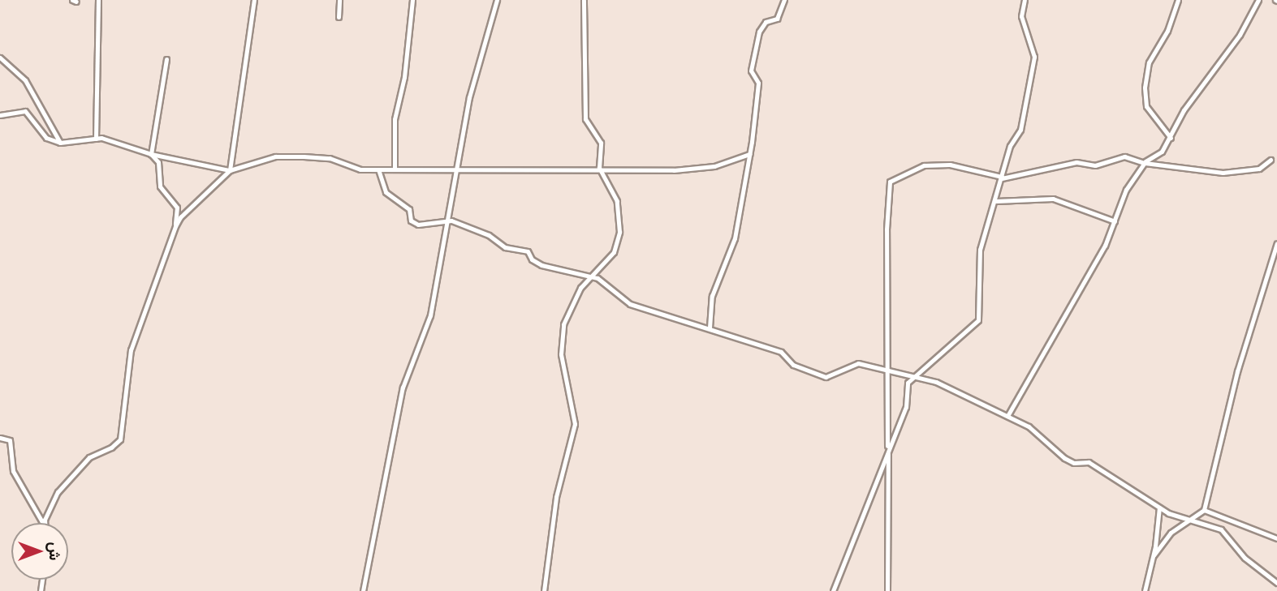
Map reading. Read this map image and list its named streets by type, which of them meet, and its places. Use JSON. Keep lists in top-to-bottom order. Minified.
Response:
{"north":"right"}
